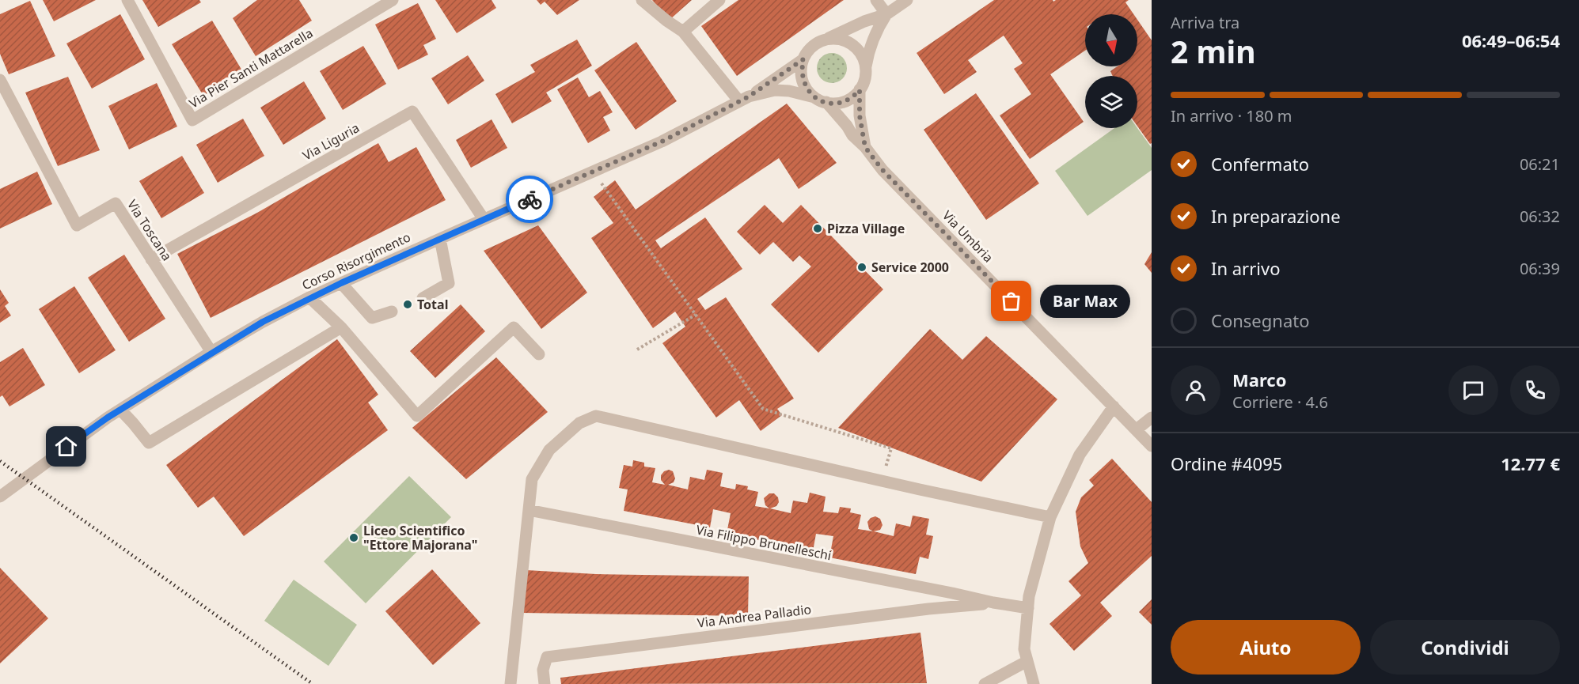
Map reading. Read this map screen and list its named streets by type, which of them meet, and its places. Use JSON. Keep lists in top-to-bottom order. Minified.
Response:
{"streets":{"street":["Via Pier Santi Mattarella","Via Liguria","Via Toscana","Via Umbria","Corso Risorgimento","Via Filippo Brunelleschi","Via Andrea Palladio"]},"crossings":[["Via Liguria","Via Toscana"],["Via Liguria","Corso Risorgimento"],["Via Toscana","Corso Risorgimento"],["Via Umbria","Corso Risorgimento"],["Via Filippo Brunelleschi","Via Andrea Palladio"]],"places":["Pizza Village","Service 2000","Bar Max","Total","Liceo Scientifico \"Ettore Majorana\""],"north":"bottom","page":{"heading":["2 min","Arriva tra","06:49–06:54"],"panel":["Marco","Corriere · 4.6","Ordine #4095","12.77 €"],"bar":"In arrivo · 180 m","list":[["Confermato","06:21"],["In preparazione","06:32"],["In arrivo","06:39"],"Consegnato"],"bubble":"Bar Max","buttons":["Aiuto","Condividi"]}}
